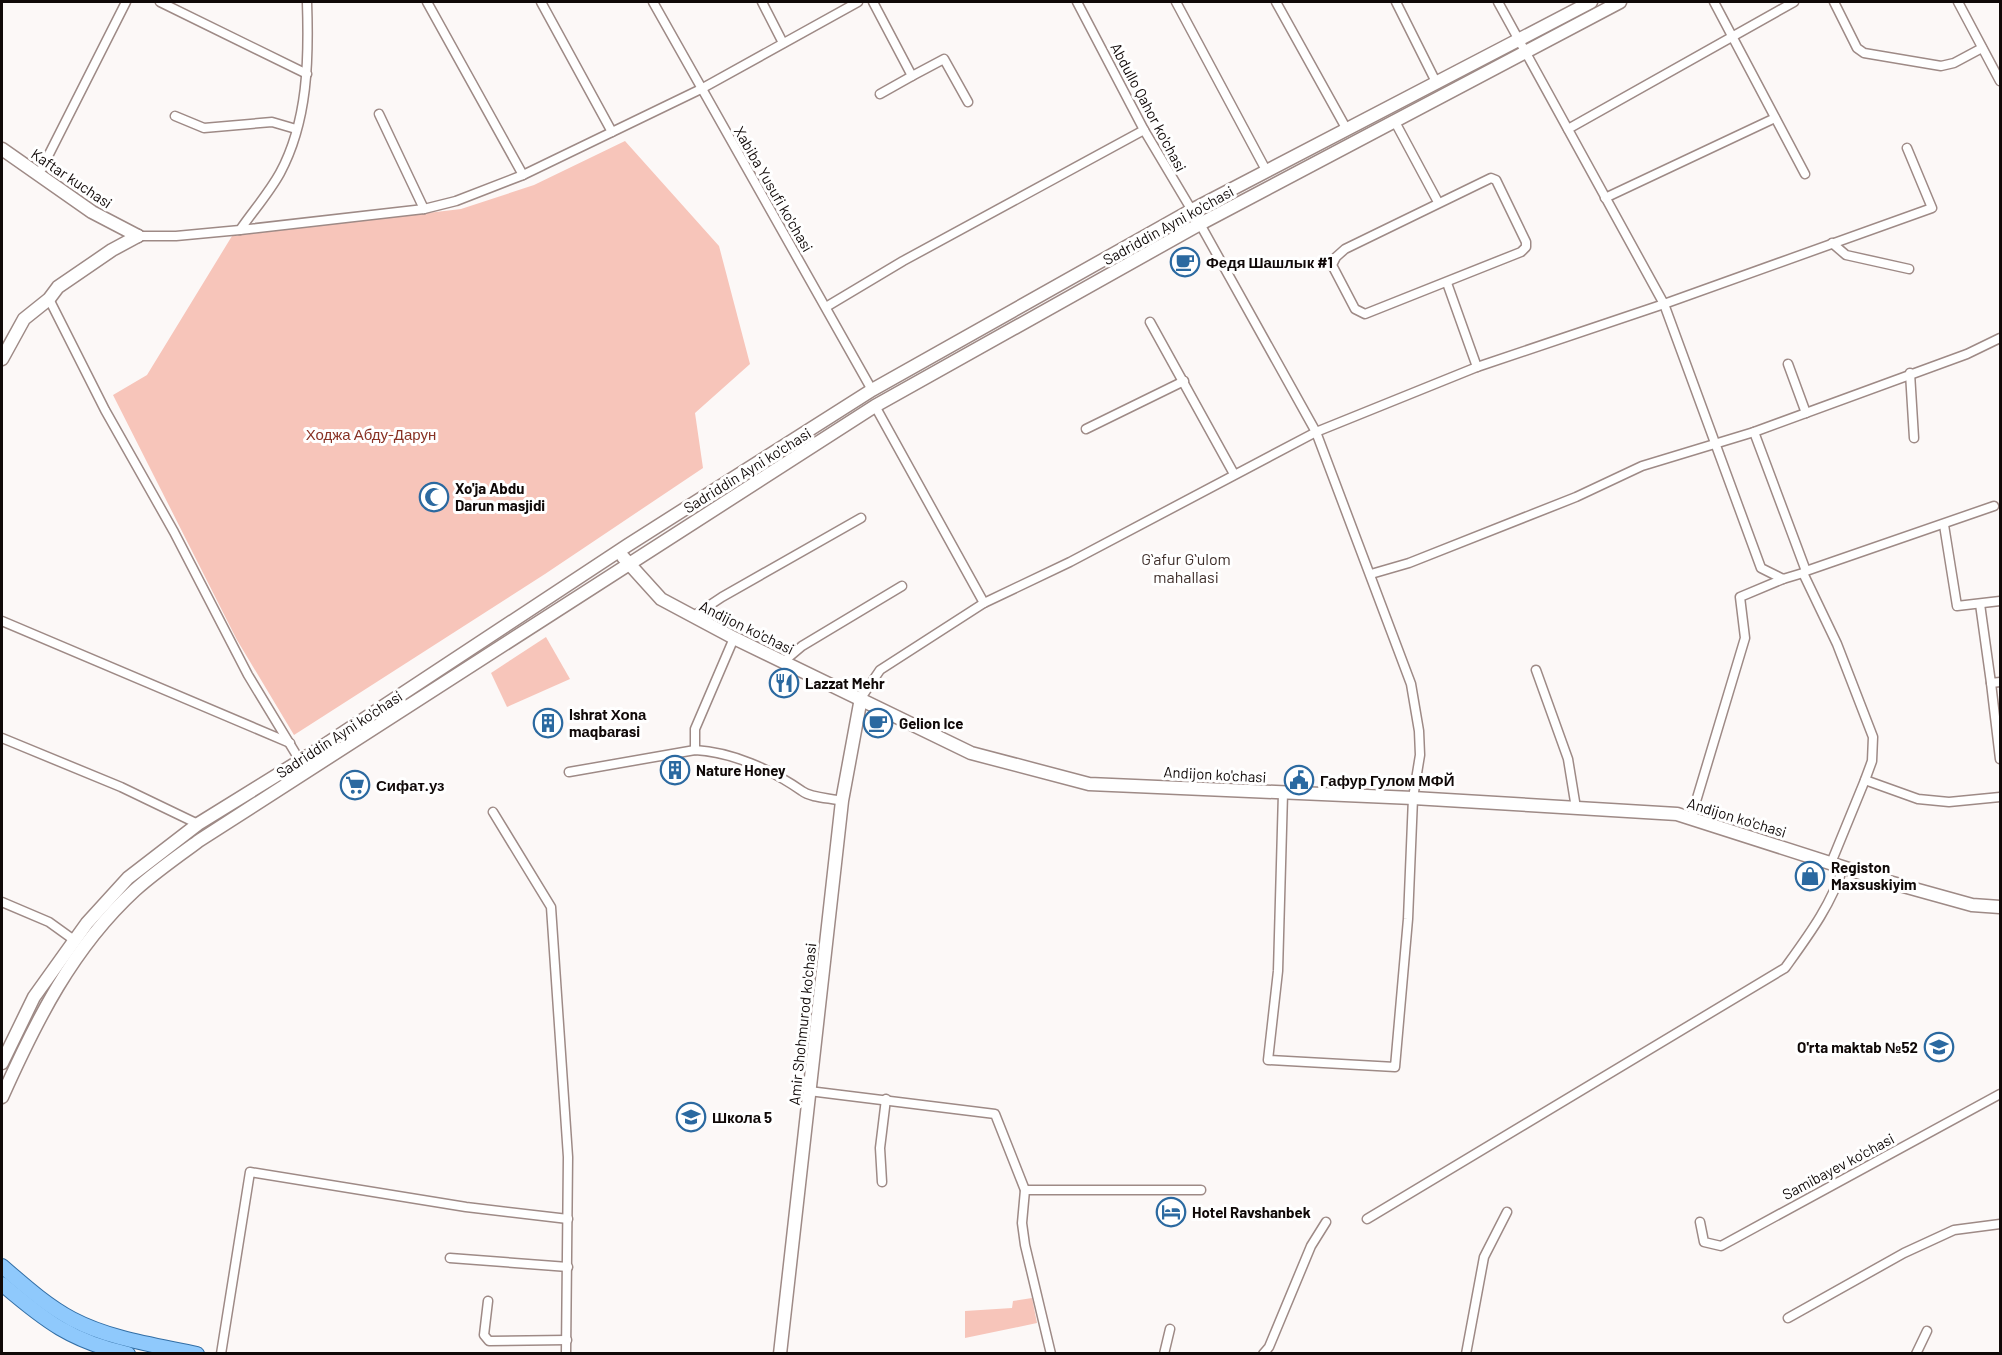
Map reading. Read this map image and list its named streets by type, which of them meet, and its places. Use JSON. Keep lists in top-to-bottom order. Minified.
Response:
{"streets":{"main road":["Kaftar kuchasi","Sadriddin Ayni ko'chasi","Andijon ko'chasi","Amir Shohmurod ko'chasi"],"street":["Abdullo Qahor ko'chasi","Xabiba Yusufi ko'chasi","Samibayev ko'chasi"]},"crossings":[["Abdullo Qahor ko'chasi","Sadriddin Ayni ko'chasi"],["Abdullo Qahor ko'chasi","Andijon ko'chasi"],["Kaftar kuchasi","Xabiba Yusufi ko'chasi"],["Xabiba Yusufi ko'chasi","Sadriddin Ayni ko'chasi"],["Sadriddin Ayni ko'chasi","Andijon ko'chasi"],["Andijon ko'chasi","Amir Shohmurod ko'chasi"]],"districts":["Gʻafur Gʻulom mahallasi"],"parks":["Ходжа Абду-Дарун"],"places":{"cafe":["Федя Шашлык #1","Gelion Ice"],"mosque":["Xo'ja Abdu Darun masjidi"],"restaurant":["Lazzat Mehr"],"building":["Ishrat Хоnа mаqbаrasi","Nature Honey"],"public building":["Гафур Гулом МФЙ"],"supermarket":["Сифат.уз"],"shop":["Registon Maxsuskiyim"],"school or university":["O'rta maktab №52","Школа 5"],"hotel":["Hotel Ravshanbek"]}}
